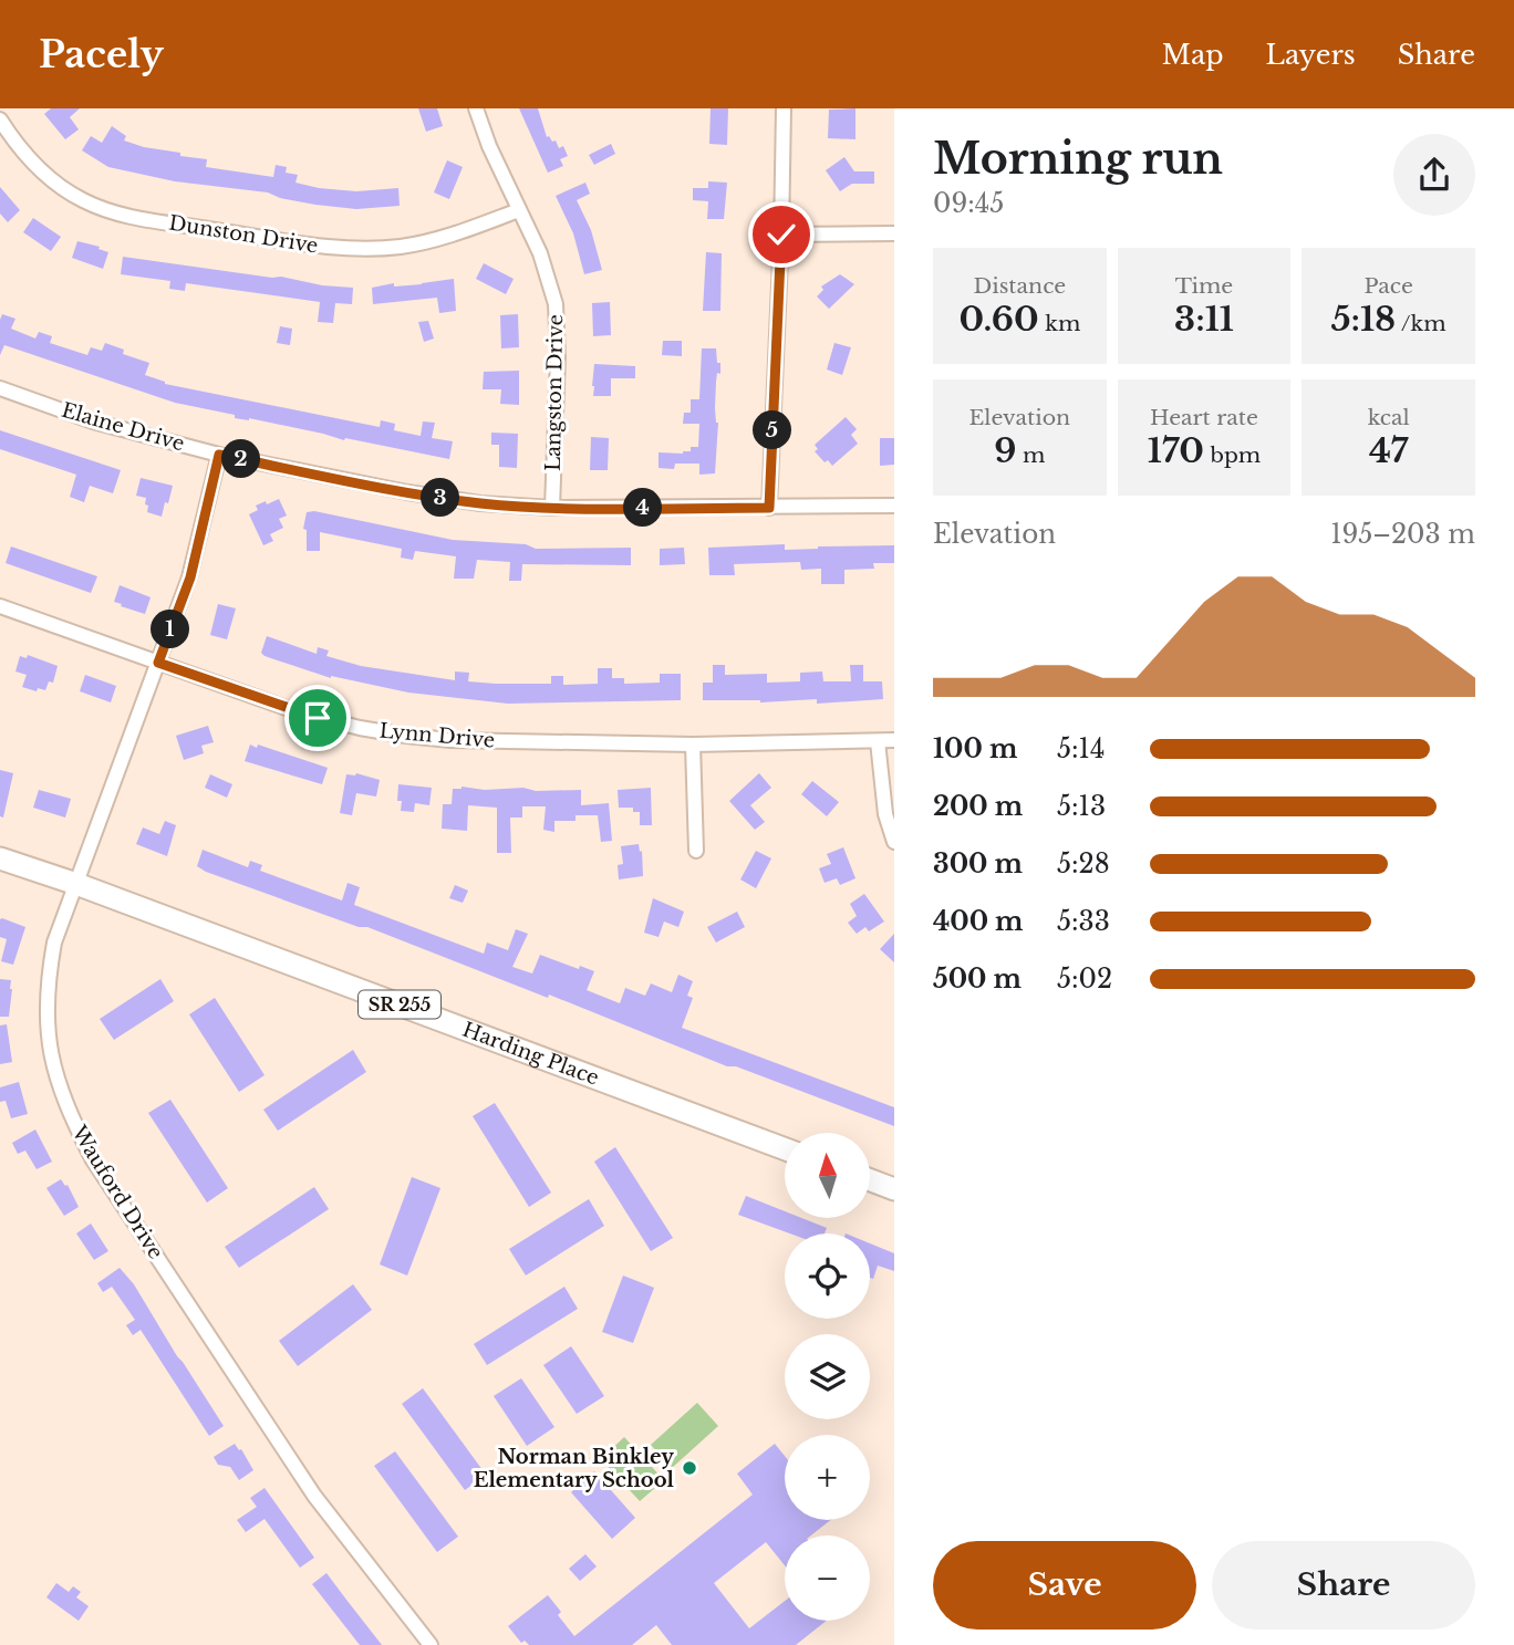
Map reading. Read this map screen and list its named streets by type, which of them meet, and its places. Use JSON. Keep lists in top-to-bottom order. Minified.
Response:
{"streets":{"main road":["SR 255","Harding Place"],"street":["Dunston Drive","Langston Drive","Elaine Drive","Lynn Drive","Wauford Drive"]},"crossings":[["Dunston Drive","Langston Drive"],["Langston Drive","Elaine Drive"],["Elaine Drive","Wauford Drive"],["Lynn Drive","Wauford Drive"],["Harding Place","Wauford Drive"]],"places":["Norman Binkley Elementary School"],"north":"top","page":{"header":"Pacely","nav":["Map","Layers","Share"],"heading":["Morning run","09:45"],"stats":[["Distance","0.60 km"],["Time","3:11"],["Pace","5:18 /km"],["Elevation","9 m"],["Heart rate","170 bpm"],["kcal","47"]],"pins":["5","2","3","4","1"],"chart":["Elevation","195–203 m"],"list":[{"name":"100 m","note":"5:14"},{"name":"200 m","note":"5:13"},{"name":"300 m","note":"5:28"},{"name":"400 m","note":"5:33"},{"name":"500 m","note":"5:02"}],"map_buttons":["+","−"],"buttons":["Save","Share"]}}
